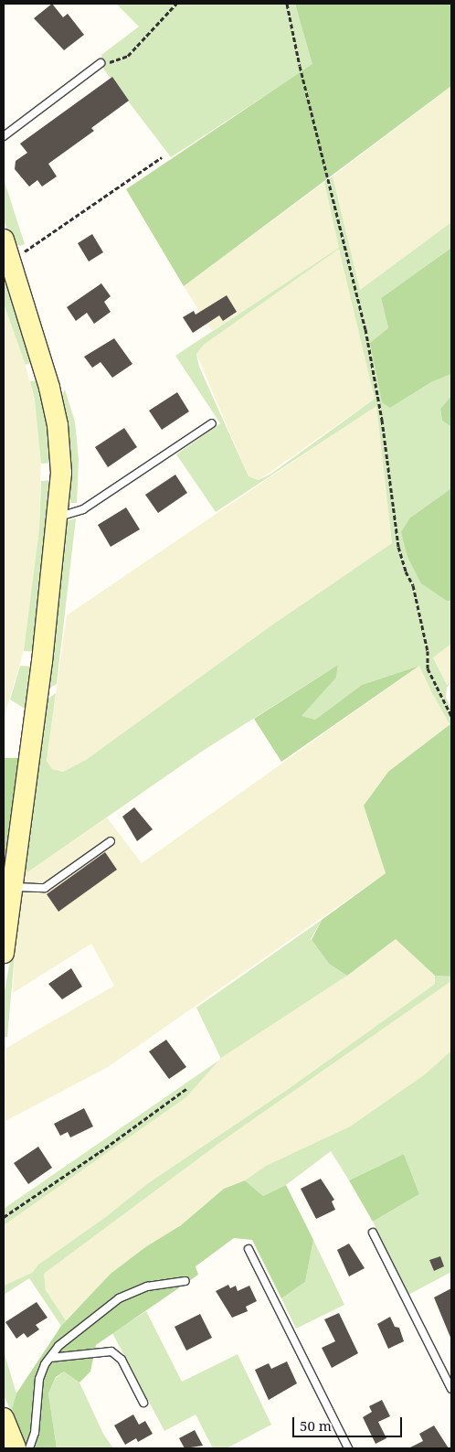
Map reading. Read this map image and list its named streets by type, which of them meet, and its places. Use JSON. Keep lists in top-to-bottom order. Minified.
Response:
{"scale_bar":"50 m"}
